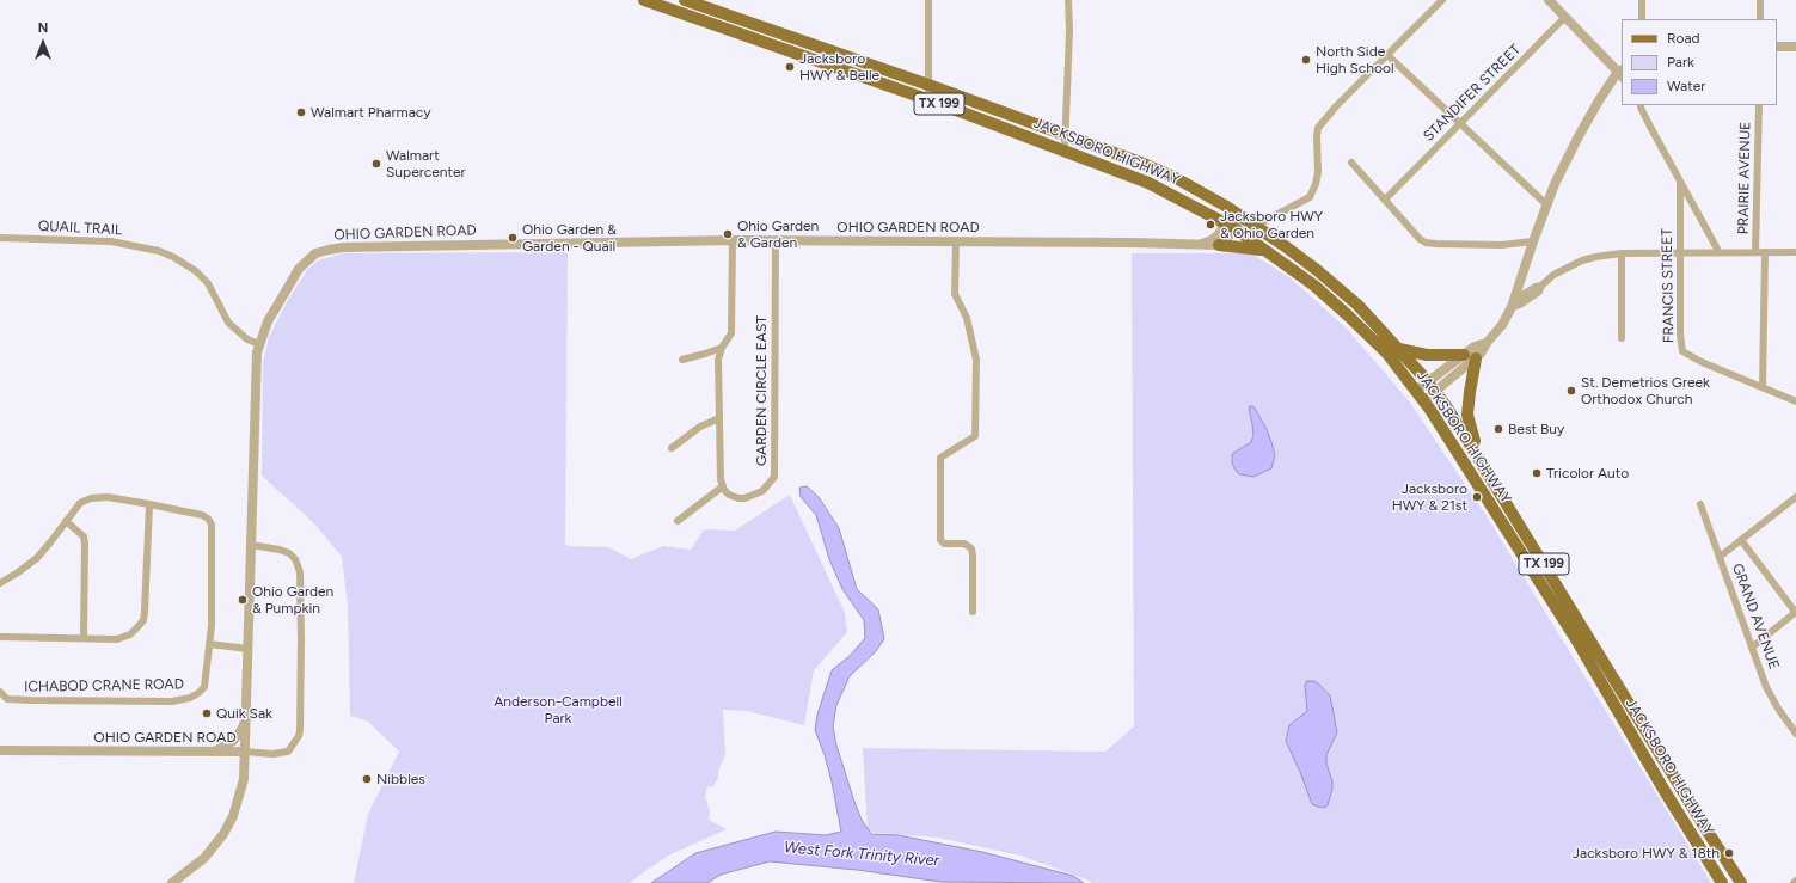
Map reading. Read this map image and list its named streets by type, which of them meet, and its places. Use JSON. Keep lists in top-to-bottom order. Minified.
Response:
{"streets":{"main road":["TX 199","JACKSBORO HIGHWAY"],"street":["STANDIFER STREET","PRAIRIE AVENUE","OHIO GARDEN ROAD","QUAIL TRAIL","FRANCIS STREET","GARDEN CIRCLE EAST","GRAND AVENUE","ICHABOD CRANE ROAD"]},"crossings":[["PRAIRIE AVENUE","FRANCIS STREET"],["OHIO GARDEN ROAD","QUAIL TRAIL"],["OHIO GARDEN ROAD","GARDEN CIRCLE EAST"]],"water":["West Fork Trinity River"],"parks":["Anderson-Campbell Park"],"places":["North Side High School","Jacksboro HWY & Belle","Walmart Pharmacy","Walmart Supercenter","Jacksboro HWY & Ohio Garden","Ohio Garden & Garden","Ohio Garden & Garden - Quail","St. Demetrios Greek Orthodox Church","Best Buy","Tricolor Auto","Jacksboro HWY & 21st","Ohio Garden & Pumpkin","Quik Sak","Nibbles","Jacksboro HWY & 18th"],"legend":["Road","Park","Water"],"north":"top"}
